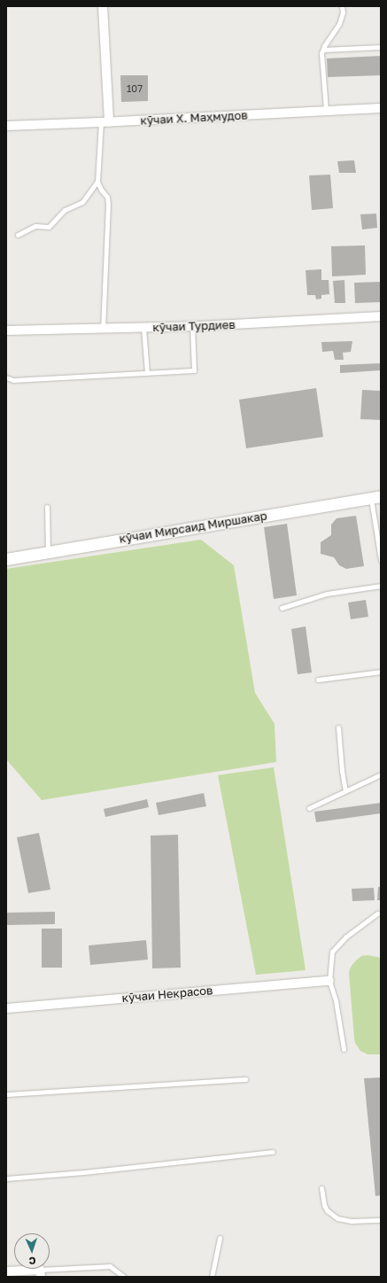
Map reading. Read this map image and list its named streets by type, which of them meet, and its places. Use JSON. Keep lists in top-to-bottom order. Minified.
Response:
{"streets":{"street":["кӯчаи Х. Маҳмудов","кӯчаи Турдиев","кӯчаи Мирсаид Миршакар","кӯчаи Некрасов"]},"house_numbers":["107"],"north":"bottom"}
